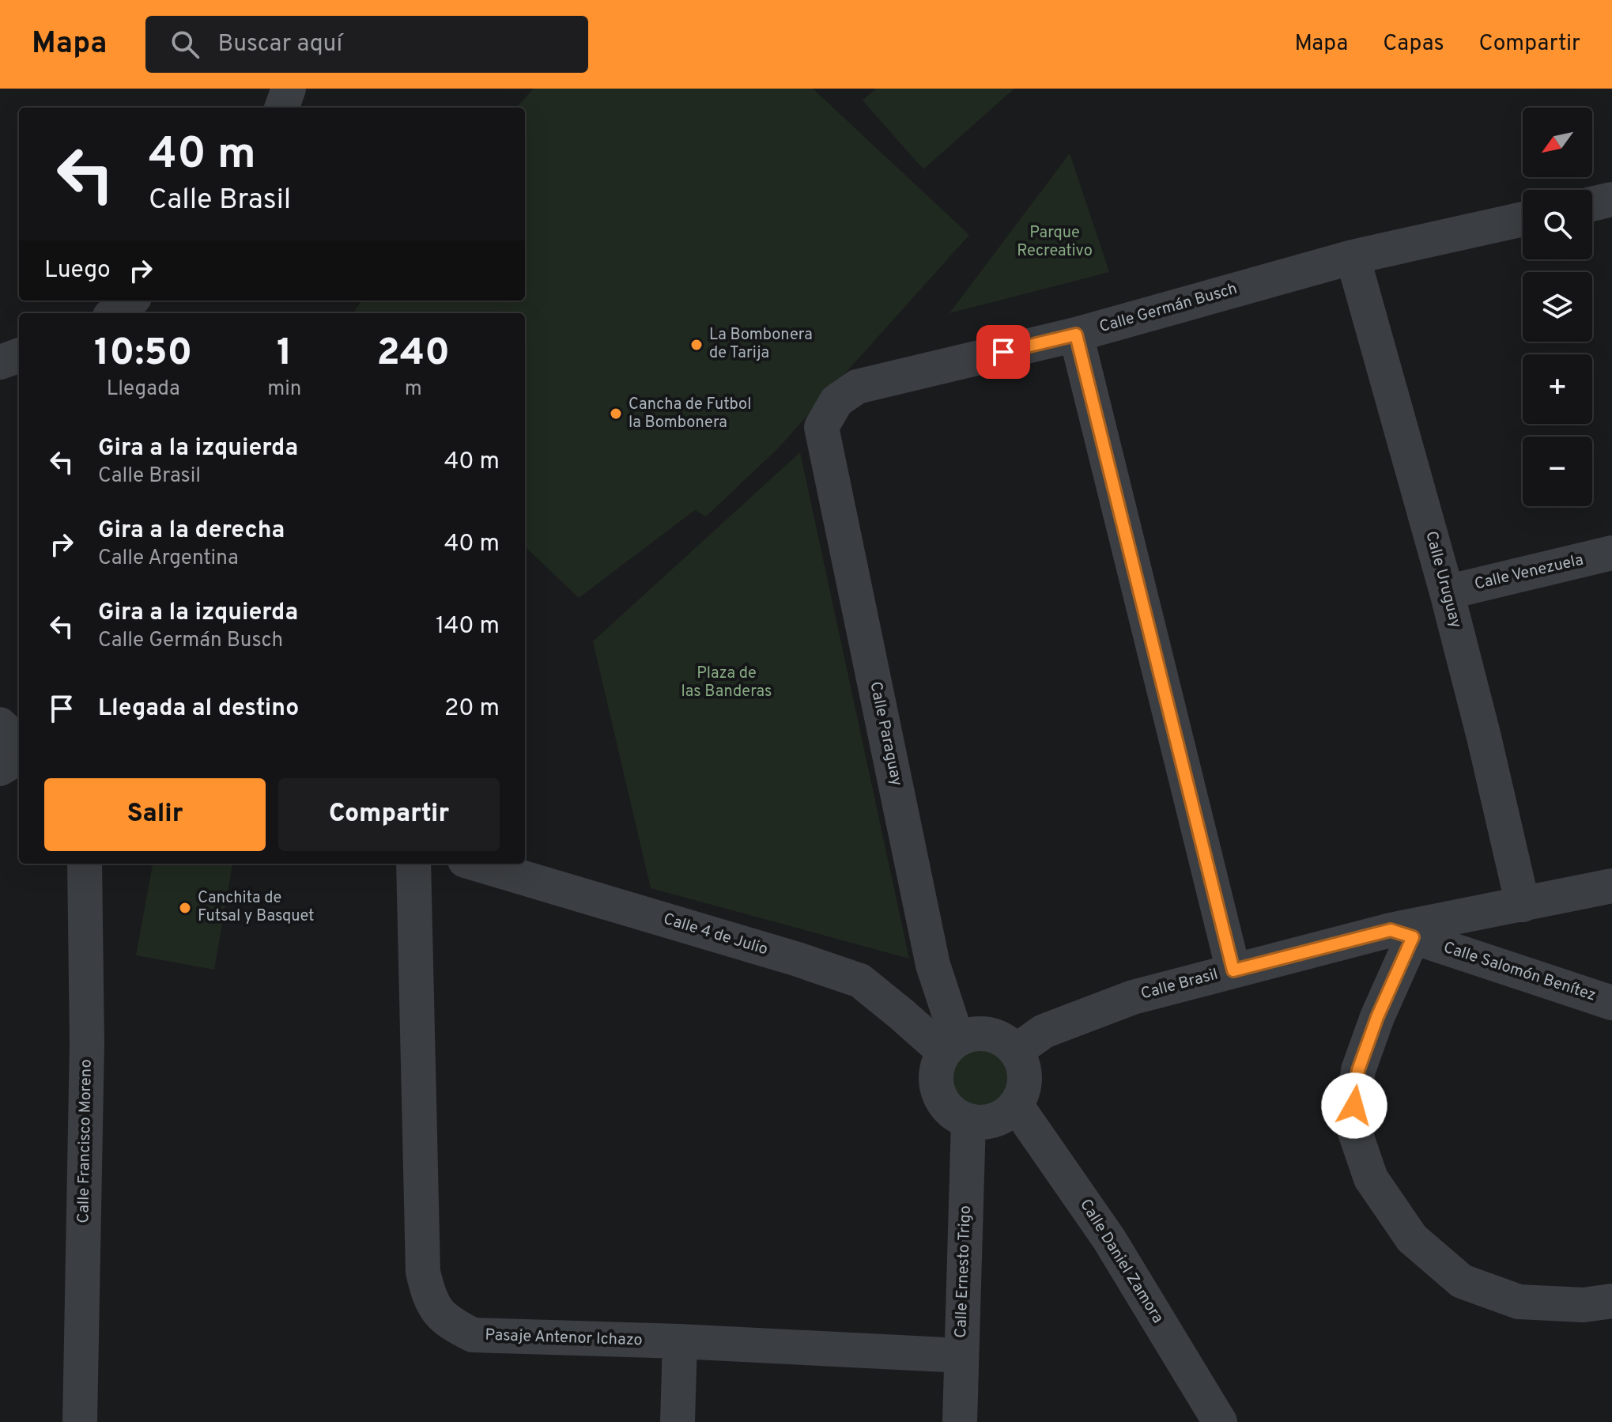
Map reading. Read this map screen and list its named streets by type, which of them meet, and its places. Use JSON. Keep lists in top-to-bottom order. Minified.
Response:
{"streets":{"street":["Calle Germán Busch","Calle Venezuela","Calle Uruguay","Calle Paraguay","Calle 4 de Julio","Calle Salomón Benítez","Calle Brasil","Calle Francisco Moreno","Calle Daniel Zamora","Calle Ernesto Trigo","Pasaje Antenor Ichazo"]},"crossings":[["Calle Germán Busch","Calle Uruguay"],["Calle Germán Busch","Calle Paraguay"],["Calle Venezuela","Calle Uruguay"],["Calle Uruguay","Calle Brasil"],["Calle Paraguay","Calle 4 de Julio"],["Calle Paraguay","Calle Brasil"],["Calle Paraguay","Calle Daniel Zamora"],["Calle Paraguay","Calle Ernesto Trigo"],["Calle 4 de Julio","Calle Brasil"],["Calle 4 de Julio","Calle Daniel Zamora"],["Calle 4 de Julio","Calle Ernesto Trigo"],["Calle Salomón Benítez","Calle Brasil"],["Calle Brasil","Calle Daniel Zamora"],["Calle Brasil","Calle Ernesto Trigo"],["Calle Daniel Zamora","Calle Ernesto Trigo"],["Calle Ernesto Trigo","Pasaje Antenor Ichazo"]],"parks":["Parque Recreativo","Plaza de las Banderas"],"places":["La Bombonera de Tarija","Cancha de Futbol la Bombonera","Canchita de Futsal y Basquet"],"north":"bottom left","page":{"header":"Mapa","search":"Buscar aquí","nav":["Mapa","Capas","Compartir"],"map_buttons":["+","−"],"turn":["40 m","Calle Brasil"],"then":"Luego","eta":["10:50","Llegada","1","min","240","m"],"list":[{"name":"Gira a la izquierda","note":"Calle Brasil","value":"40 m"},{"name":"Gira a la derecha","note":"Calle Argentina","value":"40 m"},{"name":"Gira a la izquierda","note":"Calle Germán Busch","value":"140 m"},{"name":"Llegada al destino","value":"20 m"}],"buttons":["Salir","Compartir"]}}
